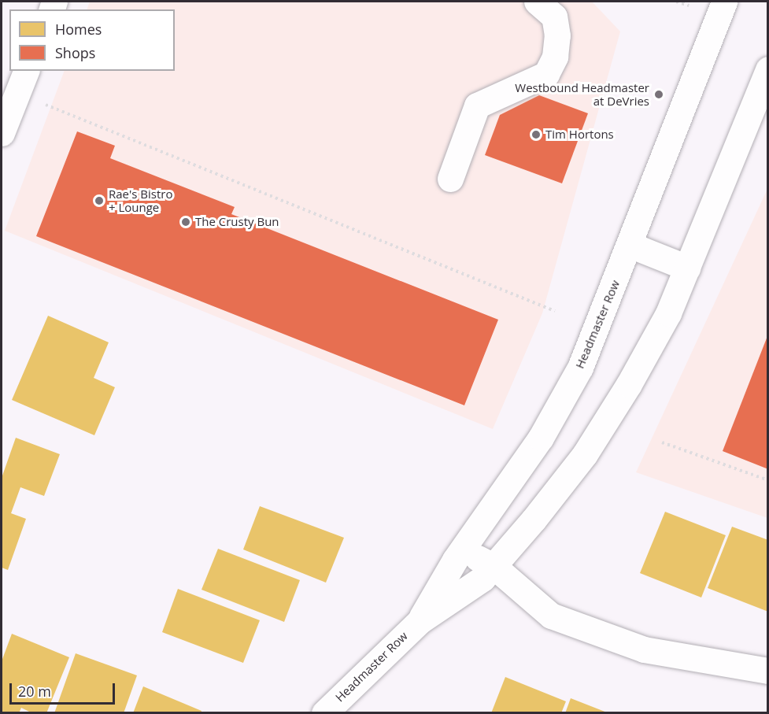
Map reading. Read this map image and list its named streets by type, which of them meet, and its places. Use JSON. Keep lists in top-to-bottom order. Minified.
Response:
{"streets":{"street":["Headmaster Row"]},"places":["Westbound Headmaster at DeVries","Tim Hortons","Rae's Bistro + Lounge","The Crusty Bun"],"legend":["Homes","Shops"],"scale_bar":"20 m"}
